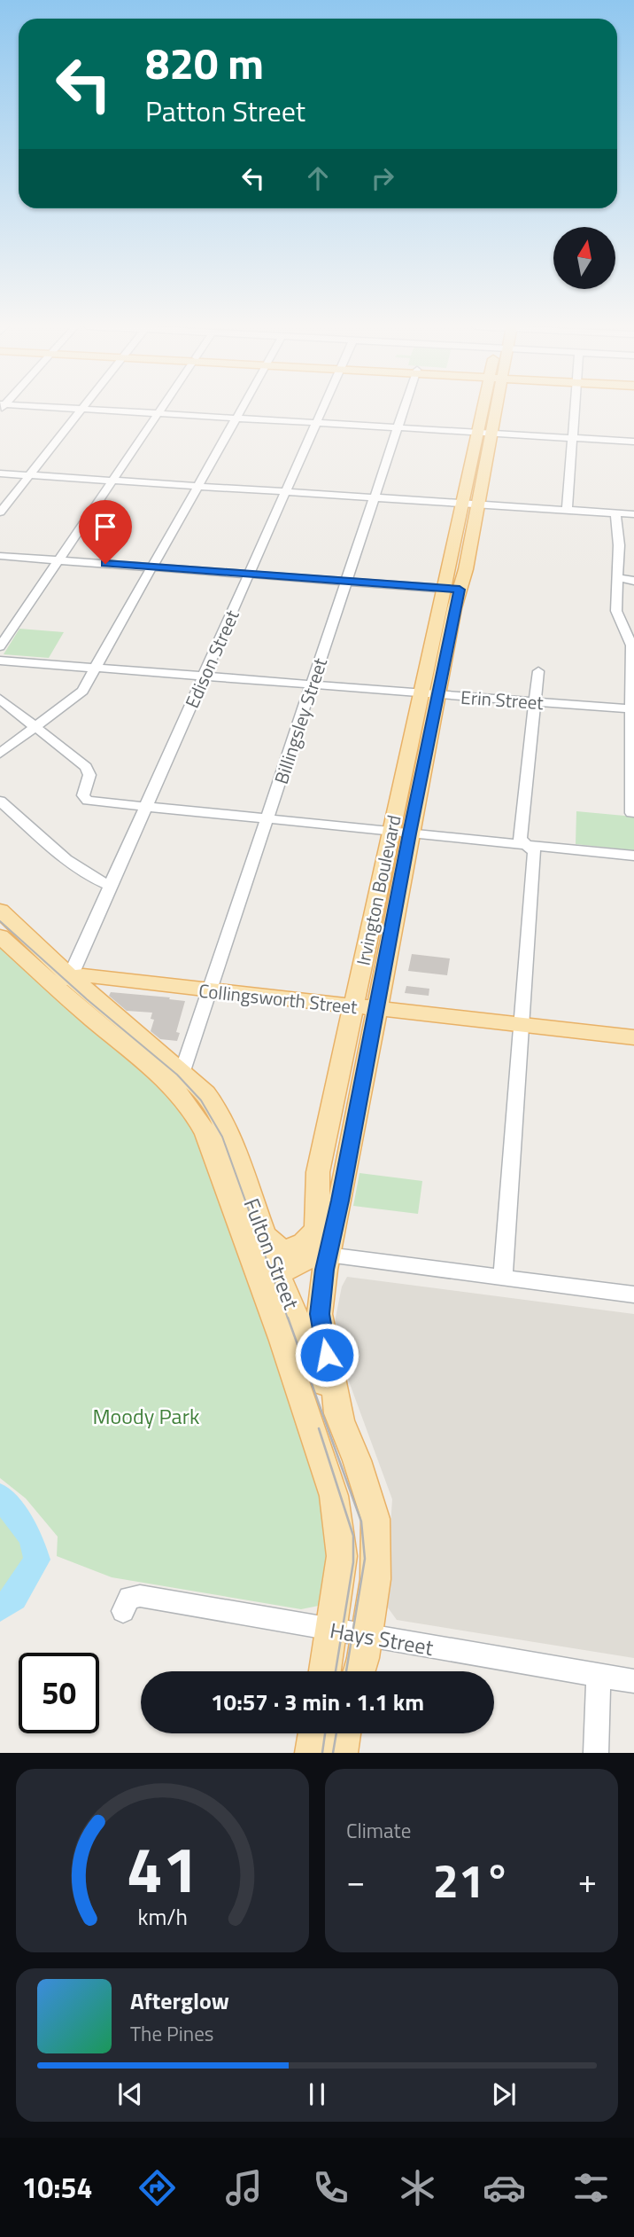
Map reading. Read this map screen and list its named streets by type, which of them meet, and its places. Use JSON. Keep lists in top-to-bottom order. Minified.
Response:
{"streets":{"main road":["Irvington Boulevard","Collingsworth Street","Fulton Street"],"street":["Edison Street","Erin Street","Billingsley Street","Hays Street"]},"crossings":[["Edison Street","Erin Street"],["Edison Street","Collingsworth Street"],["Edison Street","Fulton Street"],["Erin Street","Billingsley Street"],["Erin Street","Irvington Boulevard"],["Billingsley Street","Collingsworth Street"],["Billingsley Street","Fulton Street"],["Irvington Boulevard","Collingsworth Street"],["Irvington Boulevard","Fulton Street"],["Collingsworth Street","Fulton Street"],["Fulton Street","Hays Street"]],"parks":["Moody Park"],"north":"top","page":{"turn":["820 m","Patton Street"],"limit":"50","trip":"10:57 · 3 min · 1.1 km","tile":"Climate","heat":["−","21°","+"],"song":["Afterglow","The Pines"],"tabs":"10:54","gauge":["41","km/h"]}}
